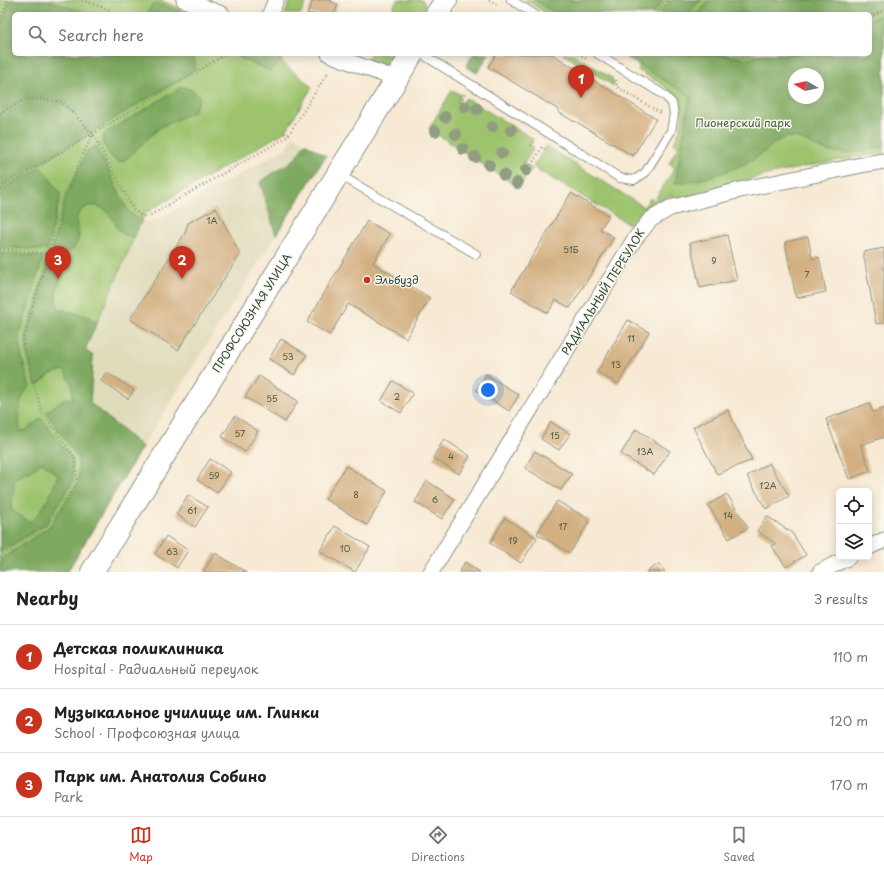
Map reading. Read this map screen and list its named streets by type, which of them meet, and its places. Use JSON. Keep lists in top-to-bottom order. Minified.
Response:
{"streets":{"main road":["ПРОФСОЮЗНАЯ УЛИЦА"],"street":["РАДИАЛЬНЫЙ ПЕРЕУЛОК"]},"parks":["Пионерский парк"],"places":["Эльбузд"],"house_numbers":["1А","51Б","9","7","11","53","13","2","55","57","15","13А","4","59","12А","8","6","61","14","17","19","10","63"],"north":"left","page":{"search":"Search here","pins":["1","2","3"],"heading":["Nearby","3 results"],"list":[{"mark":"1","name":"Детская поликлиника","note":"Hospital · Радиальный переулок","value":"110 m"},{"mark":"2","name":"Музыкальное училище им. Глинки","note":"School · Профсоюзная улица","value":"120 m"},{"mark":"3","name":"Парк им. Анатолия Собино","note":"Park","value":"170 m"}],"nav":["Map","Directions","Saved"]}}
